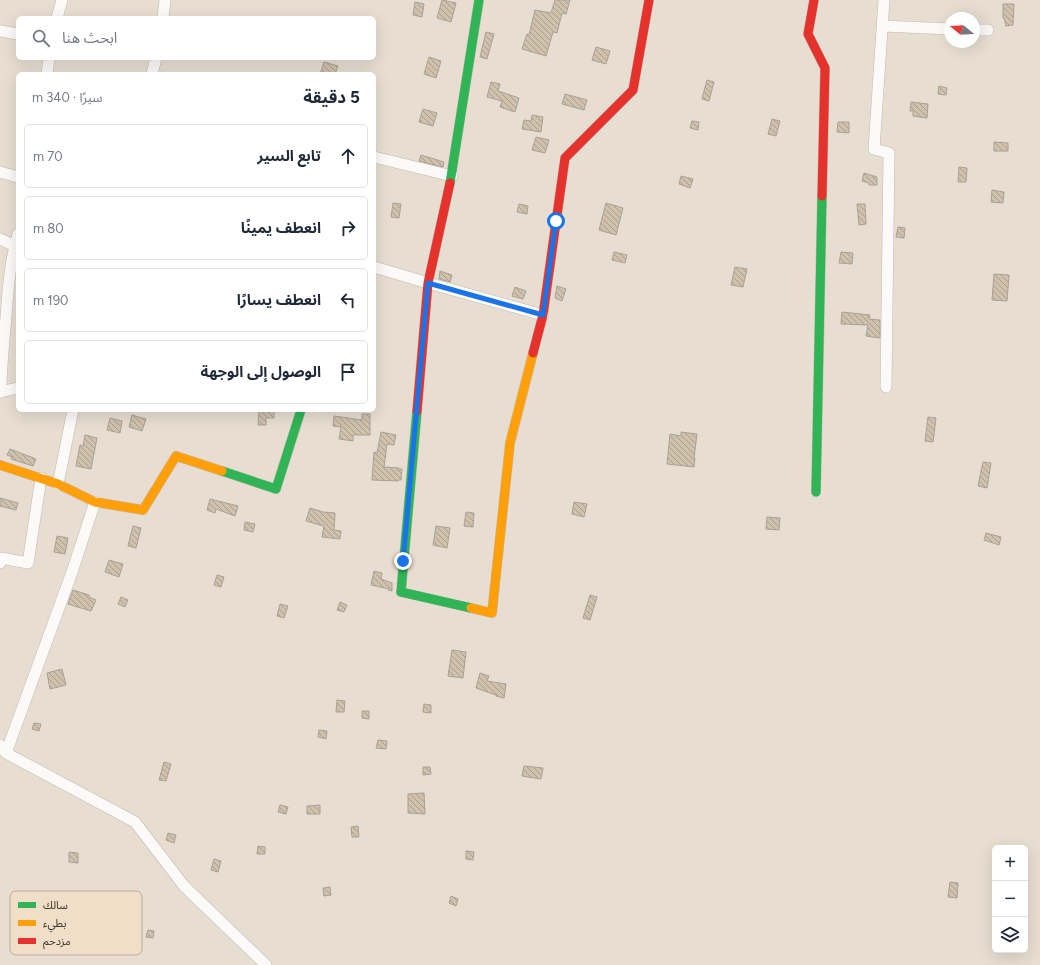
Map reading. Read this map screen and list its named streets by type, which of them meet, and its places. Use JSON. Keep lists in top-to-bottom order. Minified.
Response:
{"legend":["سالك","بطيء","مزدحم"],"north":"left","page":{"search":"ابحث هنا","heading":["5 دقيقة","سيرًا · 340 m"],"list":[["تابع السير","70 m"],["انعطف يمينًا","80 m"],["انعطف يسارًا","190 m"],"الوصول إلى الوجهة"],"map_buttons":["+","−"]}}
